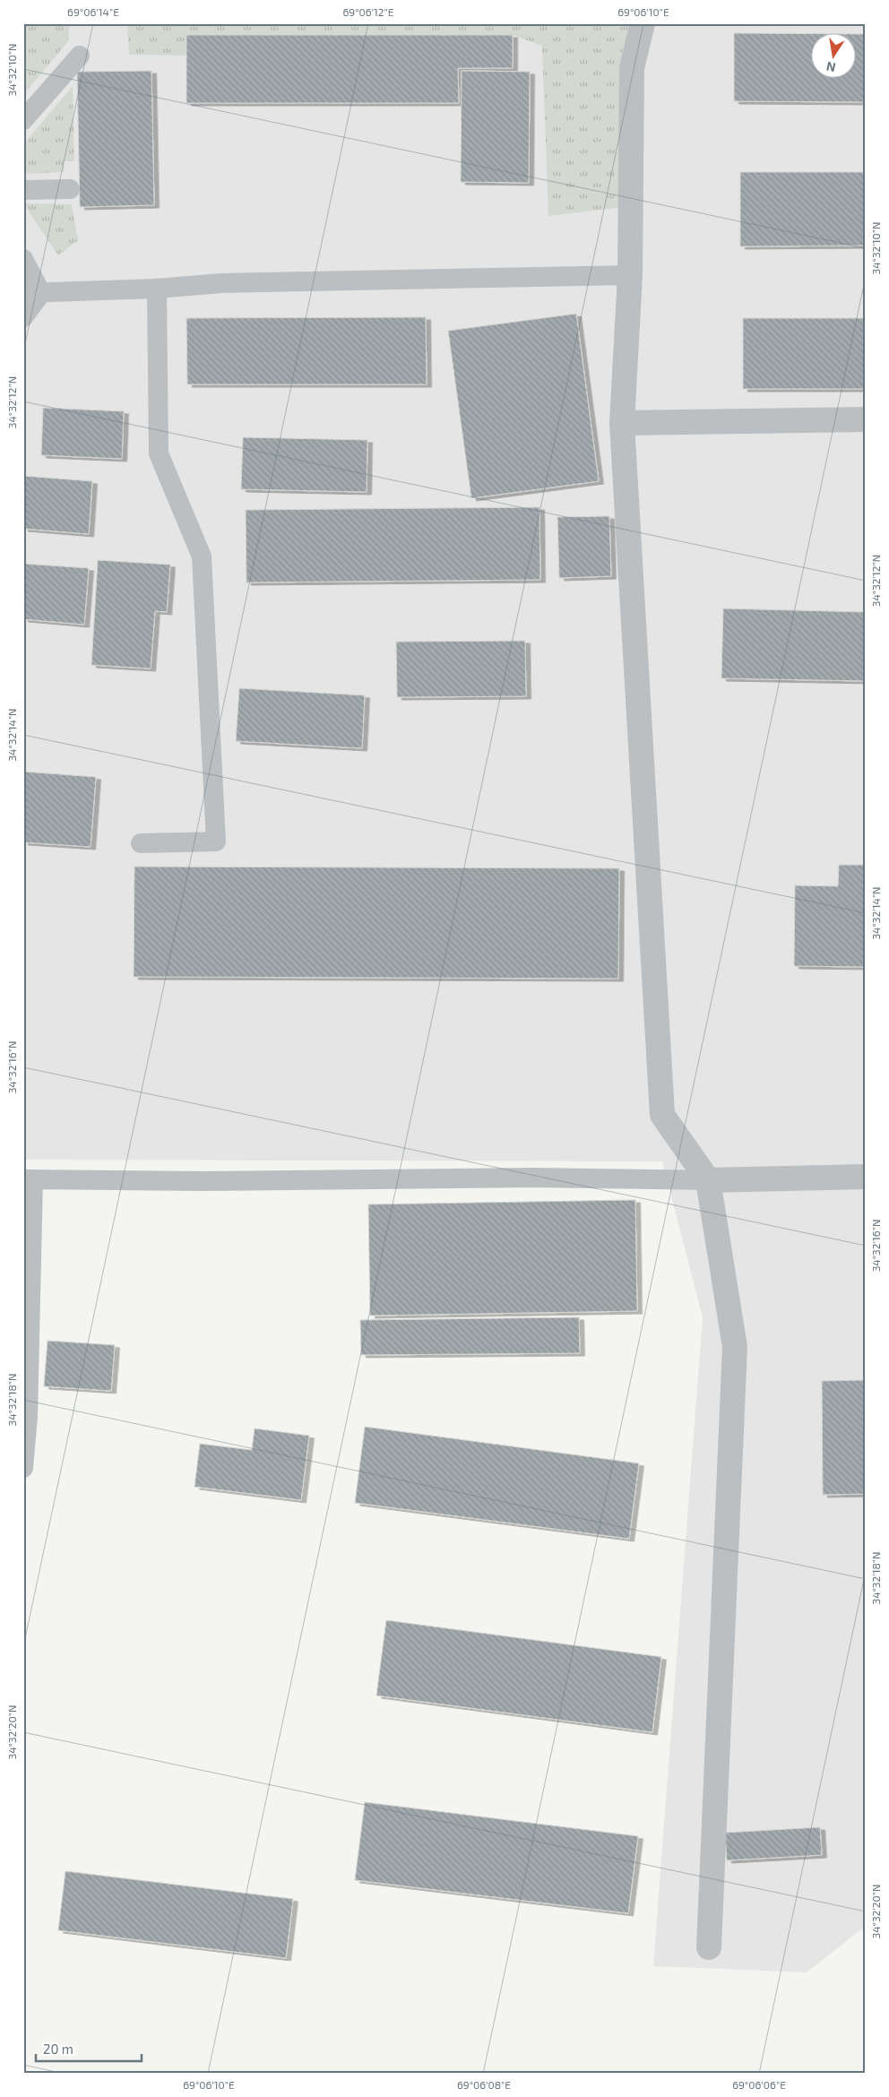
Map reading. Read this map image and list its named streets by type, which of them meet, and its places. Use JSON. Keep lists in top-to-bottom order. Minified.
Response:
{"scale_bar":"20 m","north":"bottom","coordinates":["69°06'14\"E","69°06'12\"E","69°06'10\"E","34°32'10\"N","34°32'12\"N","34°32'14\"N","34°32'16\"N","34°32'18\"N","34°32'20\"N","69°06'08\"E","69°06'06\"E"]}
